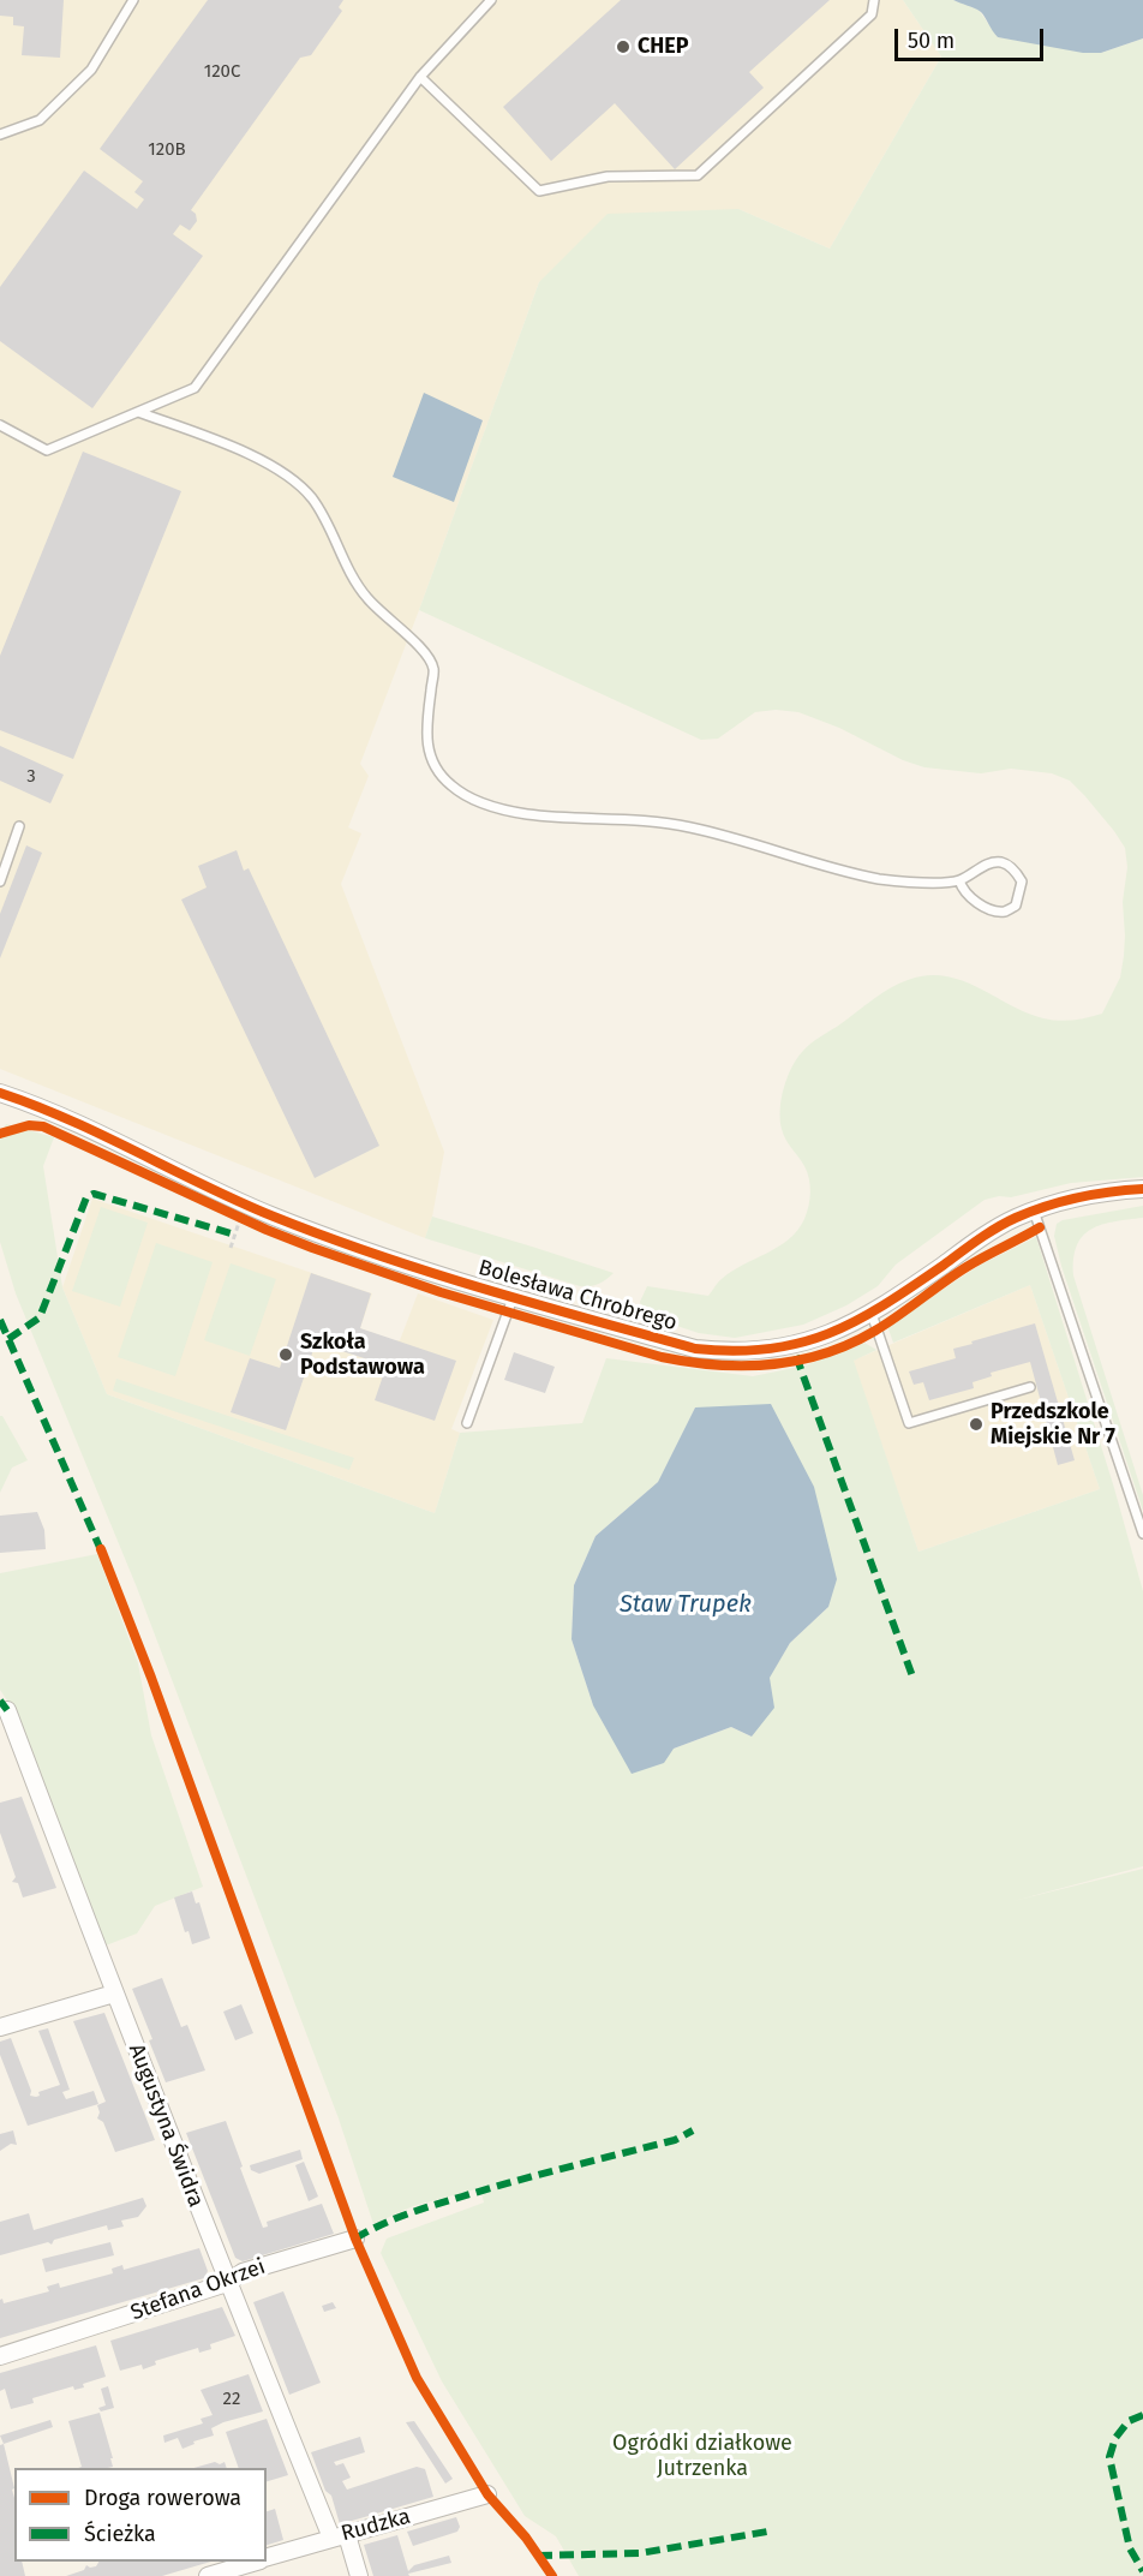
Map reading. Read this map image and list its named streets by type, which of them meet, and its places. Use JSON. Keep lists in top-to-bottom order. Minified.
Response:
{"streets":{"street":["Bolesława Chrobrego","Augustyna Świdra","Stefana Okrzei","Rudzka"]},"crossings":[["Augustyna Świdra","Stefana Okrzei"],["Augustyna Świdra","Rudzka"]],"water":["Staw Trupek"],"parks":["Ogródki działkowe Jutrzenka"],"places":["CHEP","Szkoła Podstawowa","Przedszkole Miejskie Nr 7"],"house_numbers":["120C","120B","3","22"],"legend":["Droga rowerowa","Ścieżka"],"scale_bar":"50 m"}
